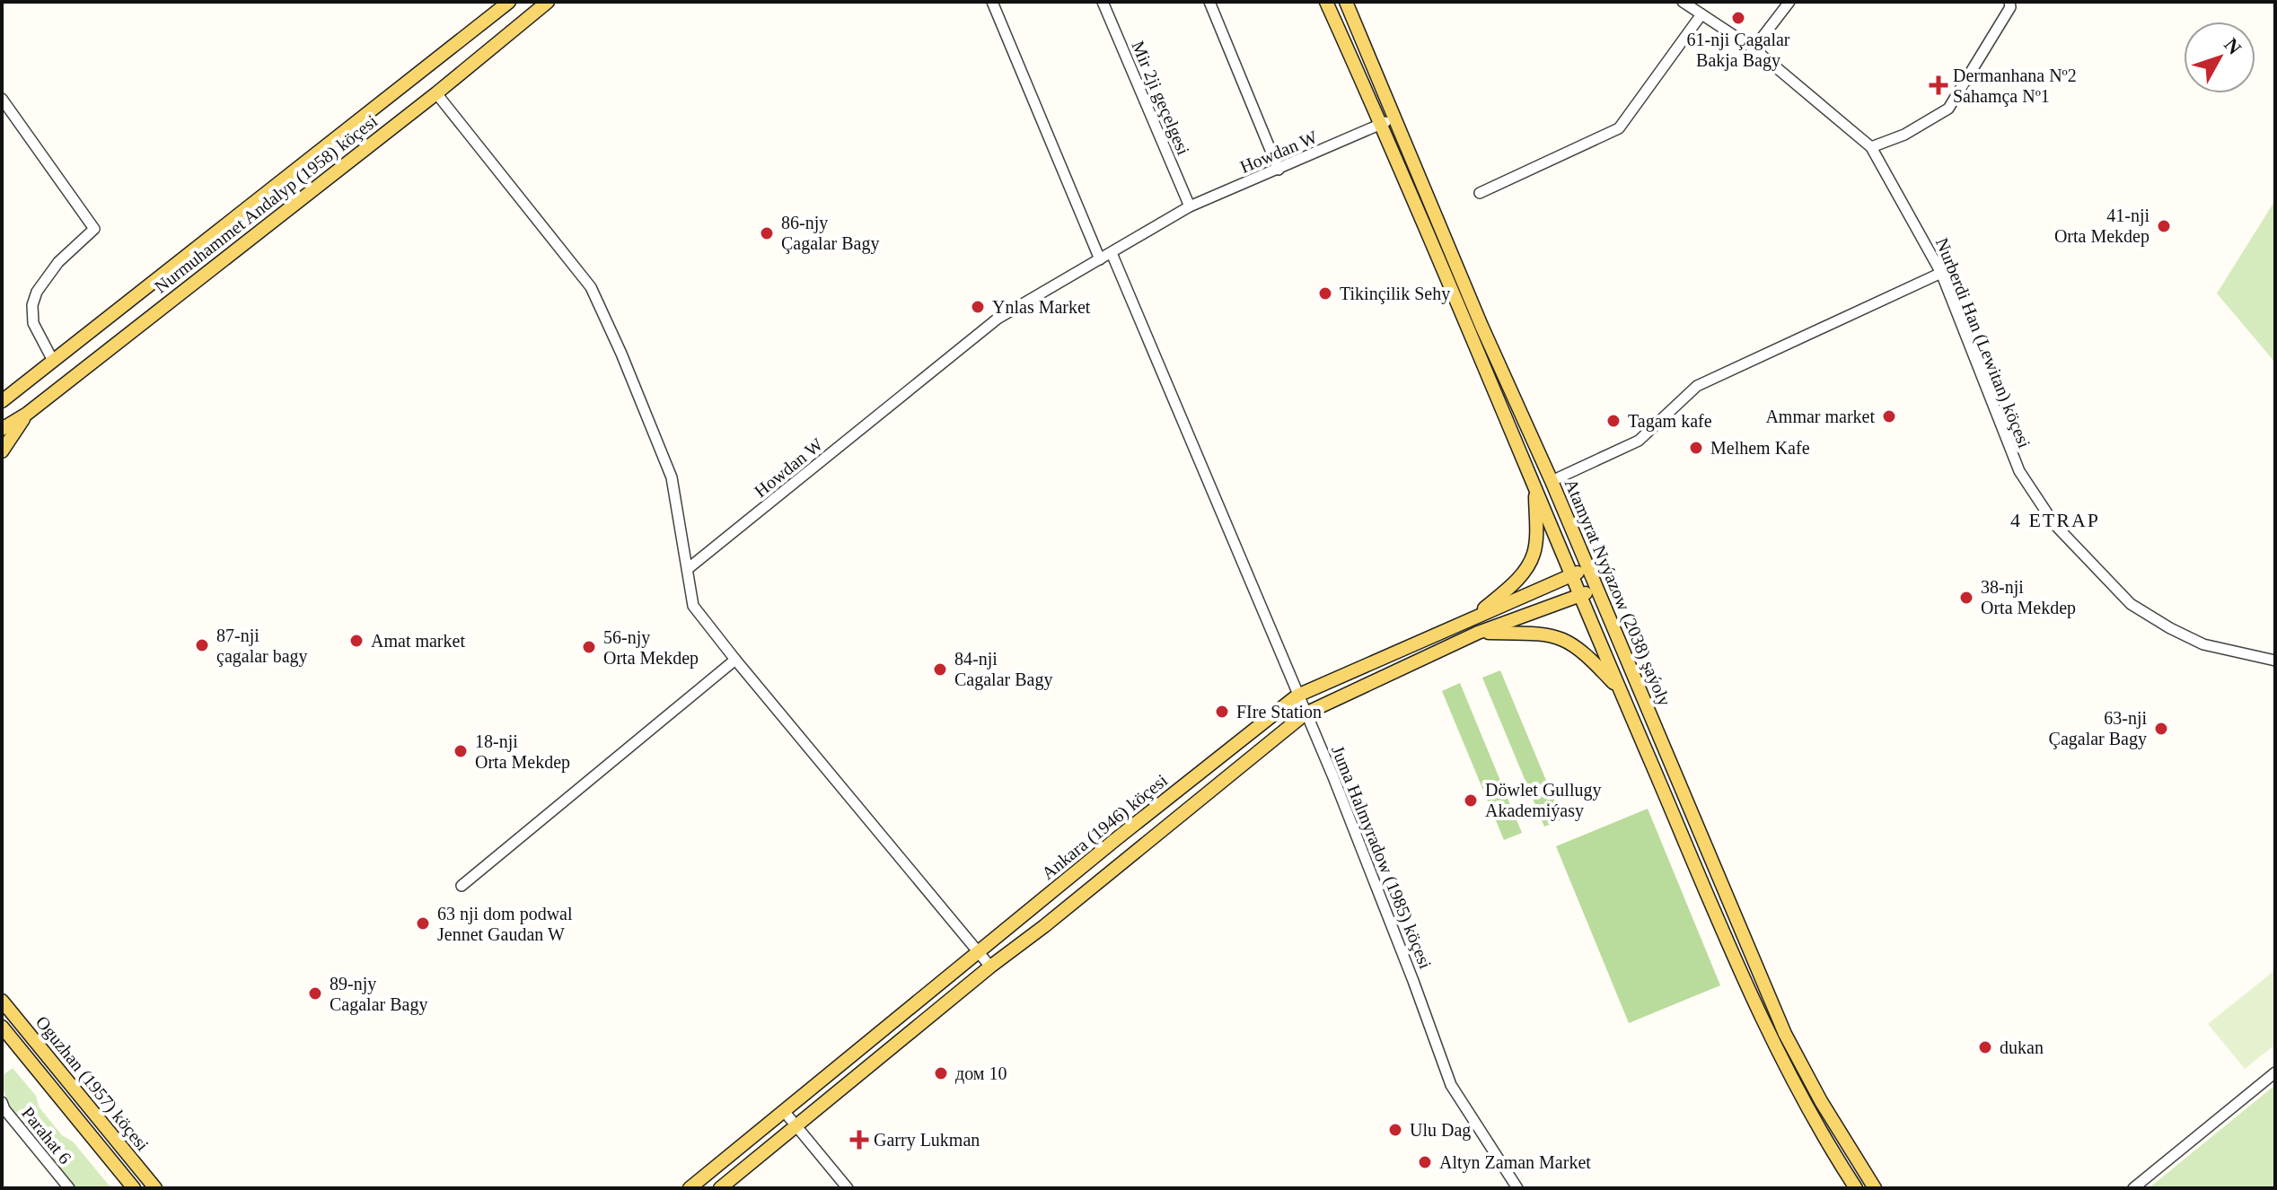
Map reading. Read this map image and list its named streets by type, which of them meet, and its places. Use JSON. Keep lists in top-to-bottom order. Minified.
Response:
{"streets":{"main road":["Nurmuhammet Andalyp (1958) köçesi","Atamyrat Nyýazow (2038) şaýoly","Ankara (1946) köçesi","Oguzhan (1957) köçesi"],"street":["Mir 2ji geçelgesi","Howdan W","Nurberdi Han (Lewitan) köçesi","Juma Halmyradow (1985) köçesi","Parahat 6"]},"crossings":[["Mir 2ji geçelgesi","Howdan W"],["Howdan W","Atamyrat Nyýazow (2038) şaýoly"],["Howdan W","Juma Halmyradow (1985) köçesi"],["Atamyrat Nyýazow (2038) şaýoly","Ankara (1946) köçesi"],["Ankara (1946) köçesi","Juma Halmyradow (1985) köçesi"]],"districts":["4 ETRAP"],"places":{"other":["61-nji Çagalar Bakja Bagy","41-nji Orta Mekdep","86-njy Çagalar Bagy","Tikinçilik Sehy","Ynlas Market","Ammar market","Tagam kafe","Melhem Kafe","38-nji Orta Mekdep","Amat market","87-nji çagalar bagy","56-njy Orta Mekdep","84-nji Cagalar Bagy","FIre Station","63-nji Çagalar Bagy","18-nji Orta Mekdep","Döwlet Gullugy Akademiýasy","63 nji dom podwal Jennet Gaudan W","89-njy Cagalar Bagy","dukan","дом 10","Ulu Dag","Altyn Zaman Market"],"health":["Dermanhana Nº2 Sahamça Nº1","Garry Lukman"]},"north":"top right"}
